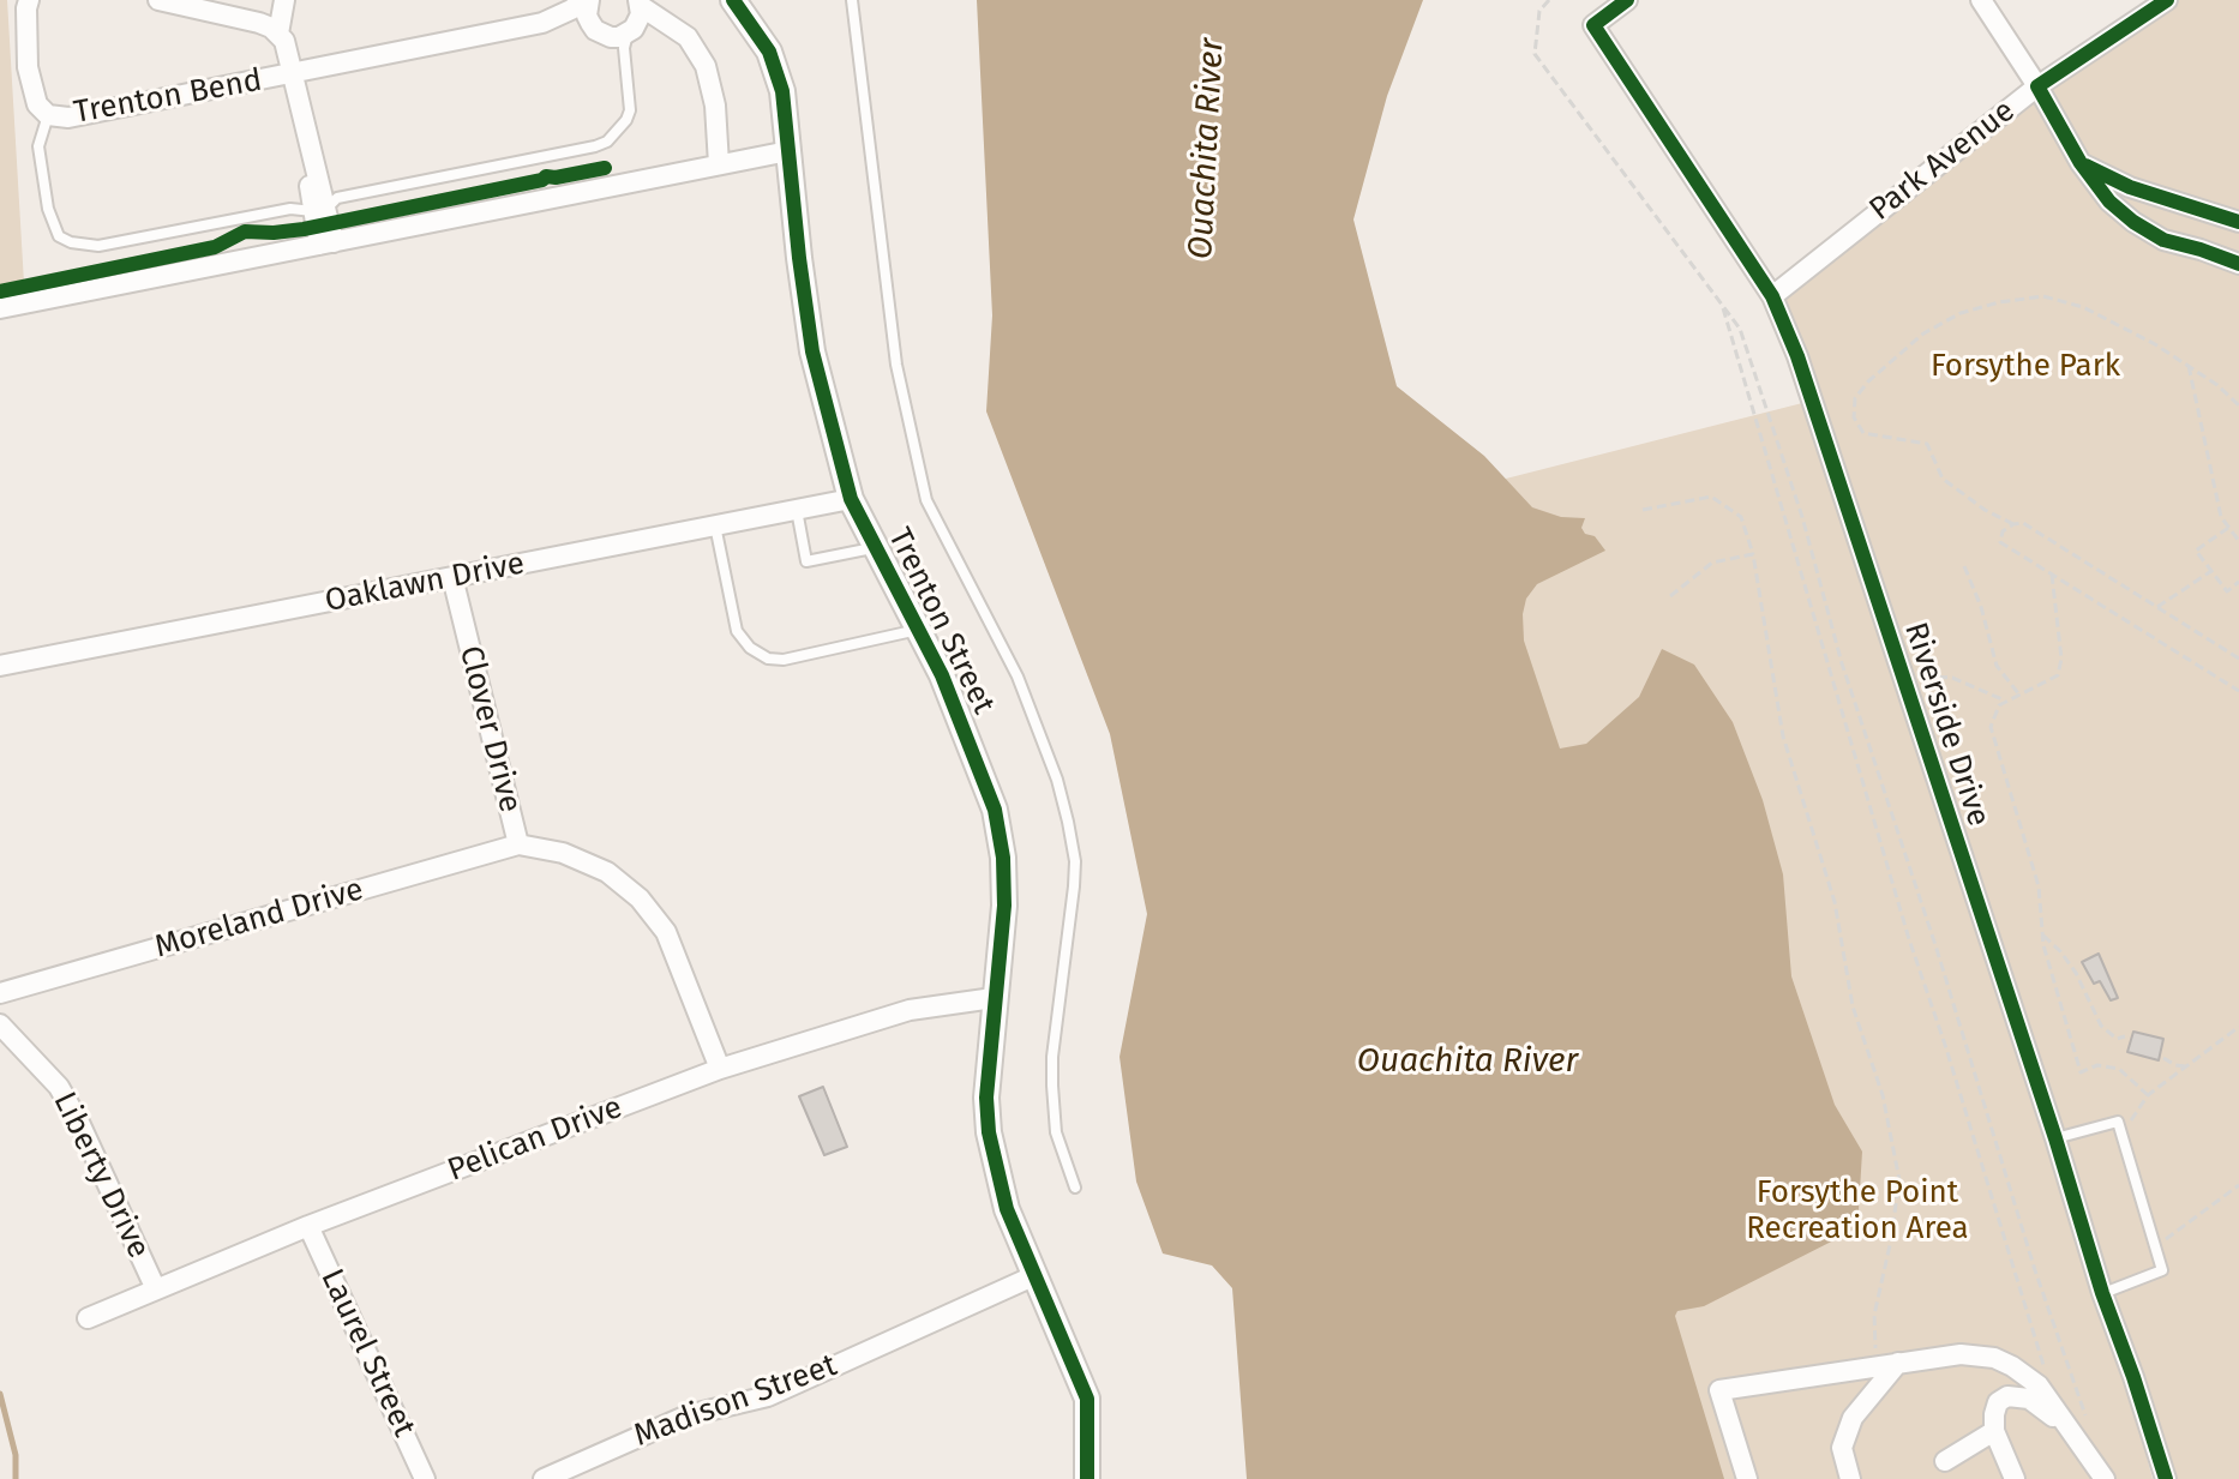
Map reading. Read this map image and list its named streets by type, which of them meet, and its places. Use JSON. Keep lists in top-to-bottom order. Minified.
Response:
{"streets":{"street":["Trenton Bend","Park Avenue","Oaklawn Drive","Trenton Street","Riverside Drive","Clover Drive","Moreland Drive","Pelican Drive","Liberty Drive","Laurel Street","Madison Street"]},"crossings":[["Park Avenue","Riverside Drive"],["Oaklawn Drive","Trenton Street"],["Oaklawn Drive","Clover Drive"],["Trenton Street","Pelican Drive"],["Trenton Street","Madison Street"],["Clover Drive","Moreland Drive"],["Clover Drive","Pelican Drive"],["Pelican Drive","Liberty Drive"],["Pelican Drive","Laurel Street"]],"water":["Ouachita River"],"parks":["Forsythe Park","Forsythe Point Recreation Area"]}
